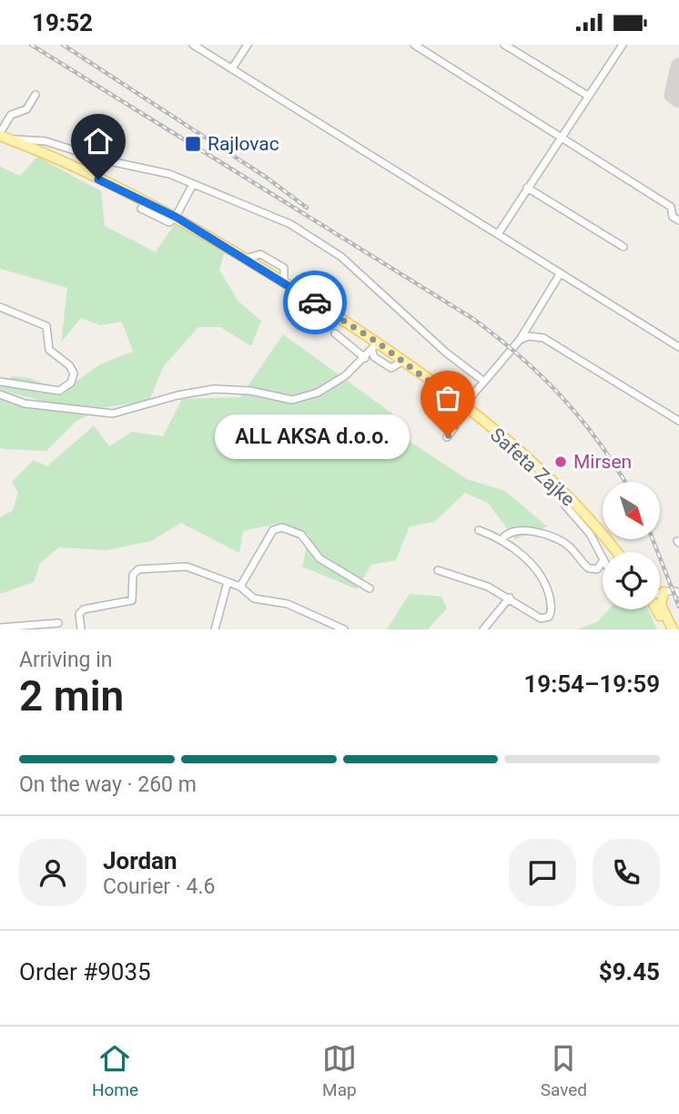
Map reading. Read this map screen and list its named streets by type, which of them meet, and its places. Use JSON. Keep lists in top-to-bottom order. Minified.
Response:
{"streets":{"main road":["Safeta Zajke"]},"places":{"transit":["Rajlovac"],"other":["ALL AKSA d.o.o.","Mirsen"]},"north":"bottom right","page":{"status":"19:52","bubble":"ALL AKSA d.o.o.","heading":["2 min","Arriving in","19:54–19:59"],"panel":["Jordan","Courier · 4.6","Order #9035","$9.45"],"bar":"On the way · 260 m","tabs":["Home","Map","Saved"]}}
